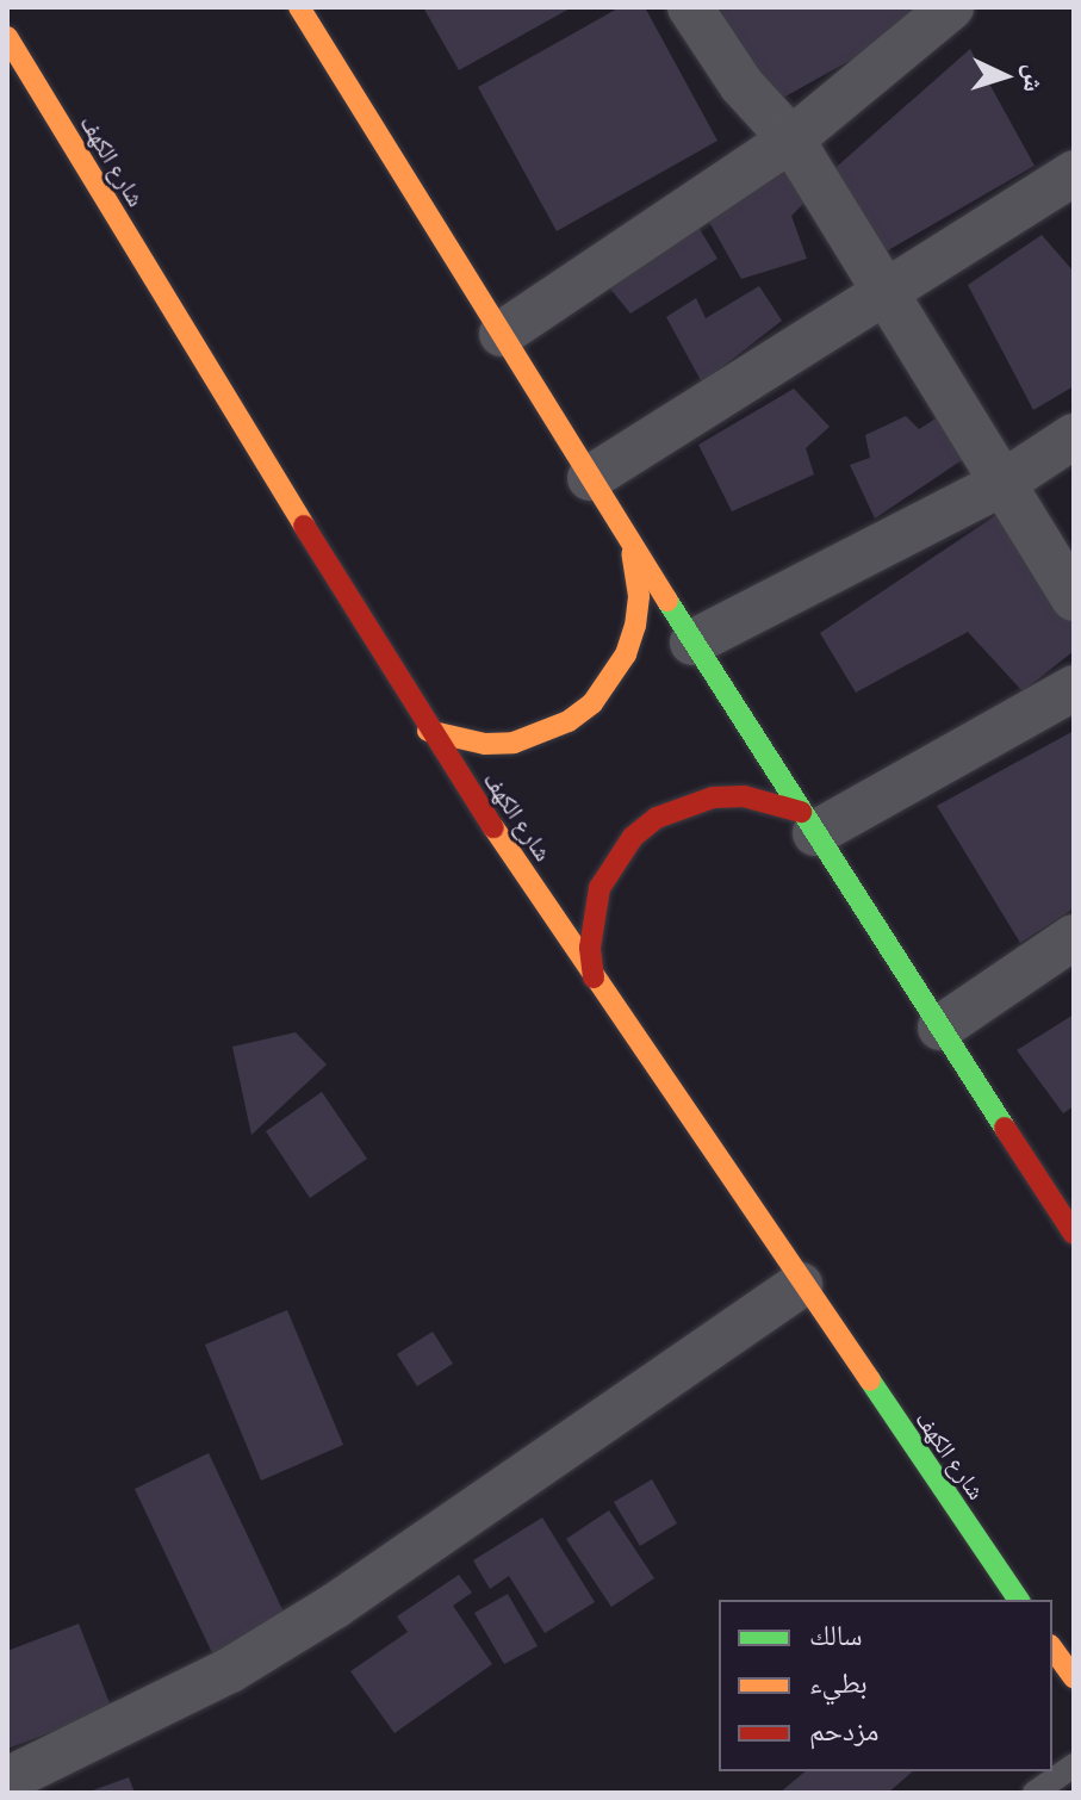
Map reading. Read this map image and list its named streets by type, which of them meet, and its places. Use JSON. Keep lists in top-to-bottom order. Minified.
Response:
{"streets":{"main road":["شارع الكهف"]},"legend":["سالك","بطيء","مزدحم"],"north":"right"}
